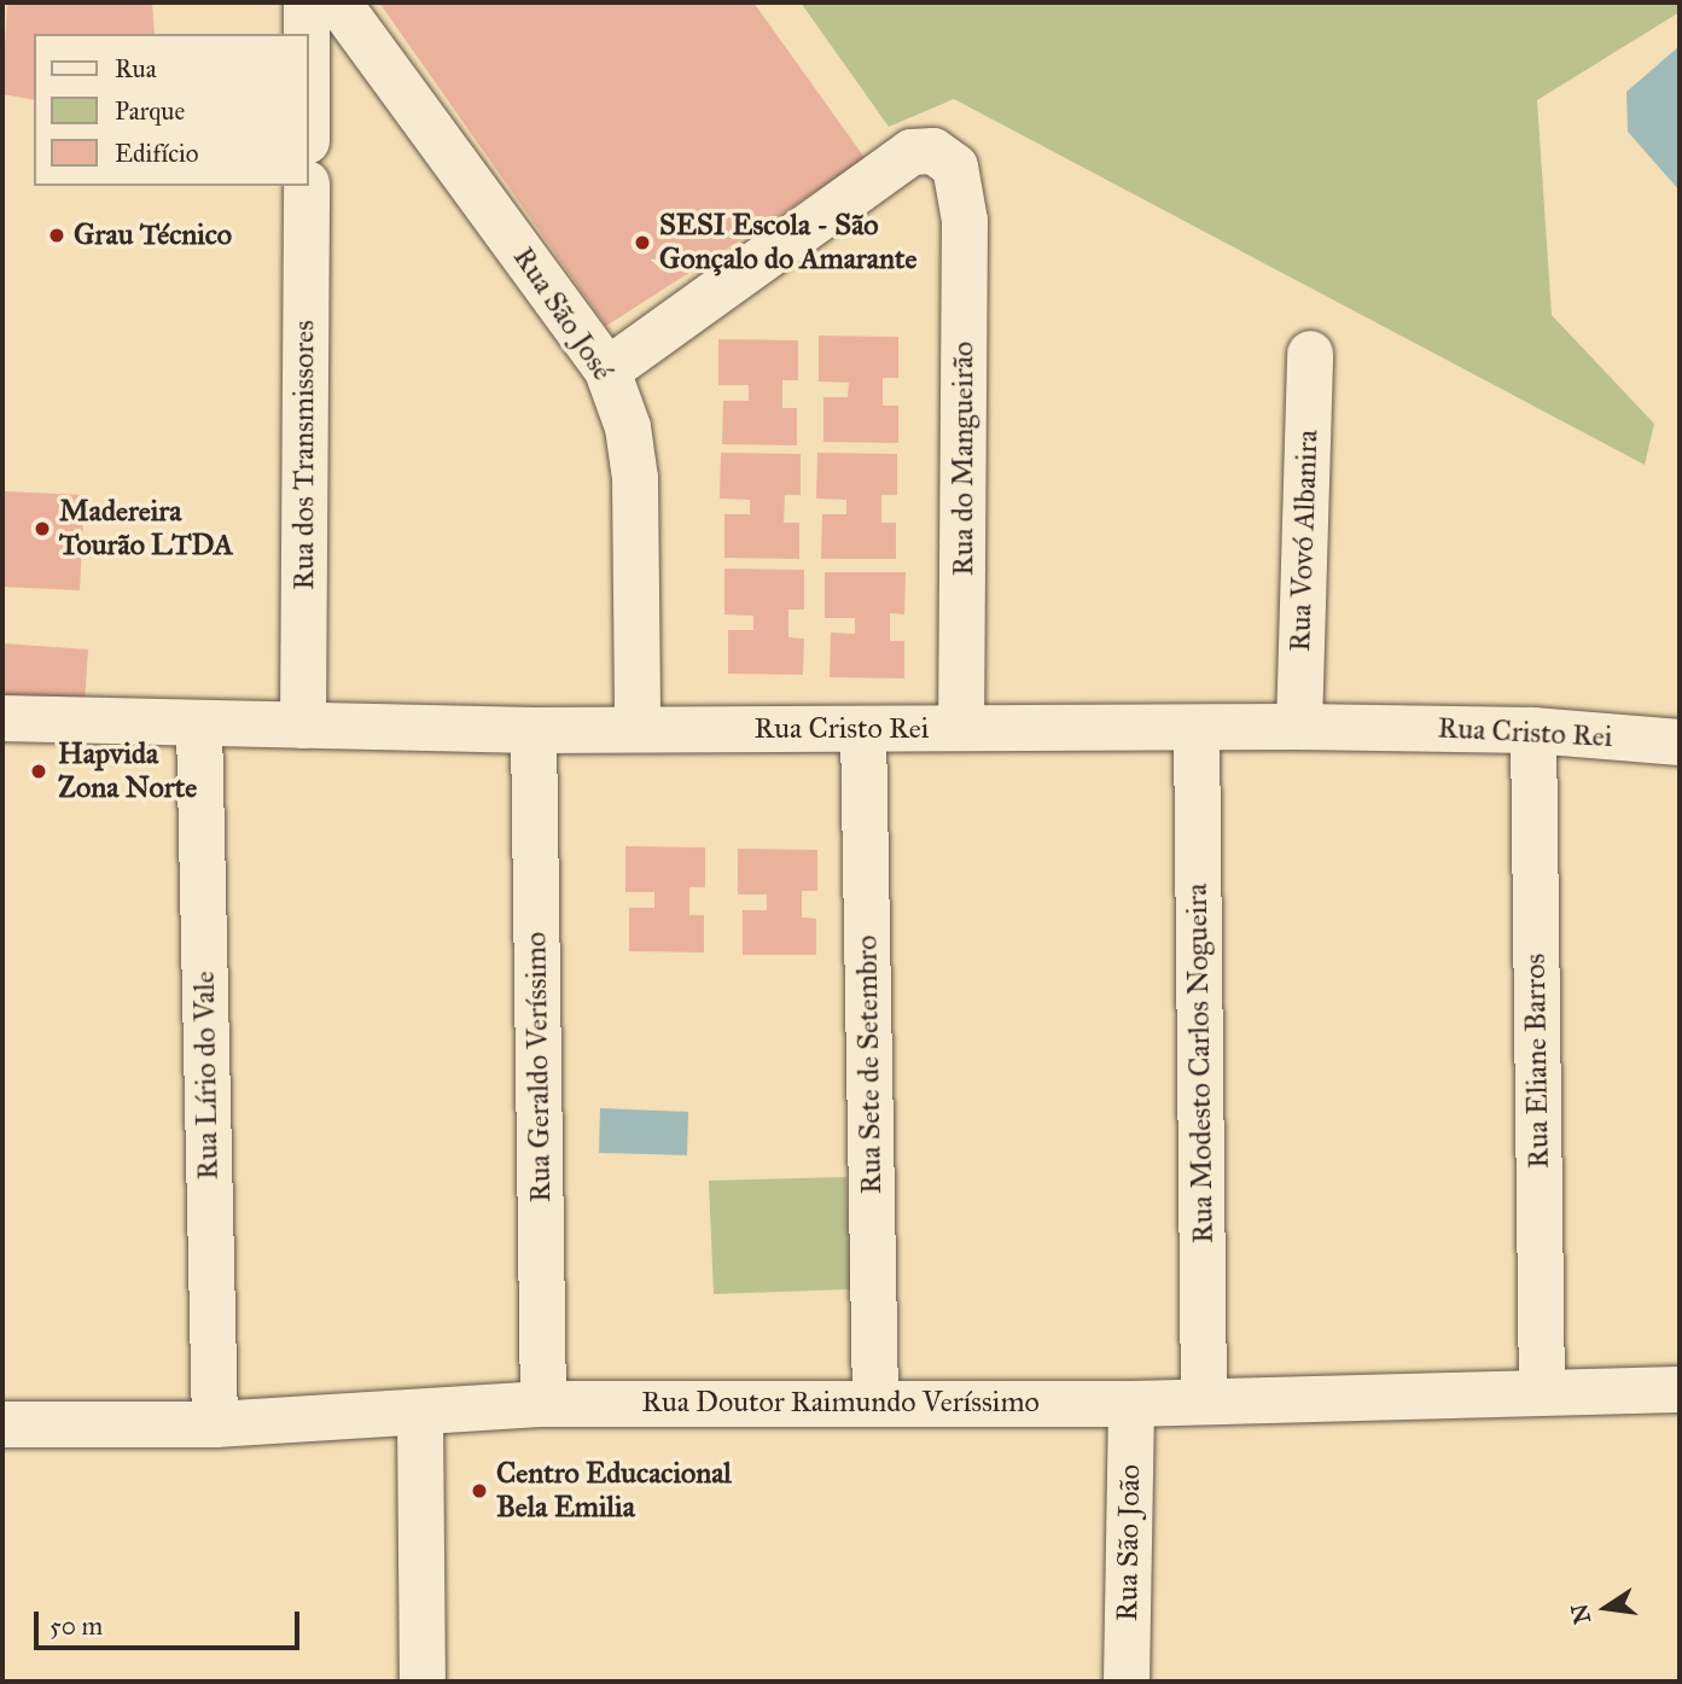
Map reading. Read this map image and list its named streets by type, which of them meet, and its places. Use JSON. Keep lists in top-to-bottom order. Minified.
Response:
{"streets":{"street":["Rua São José","Rua dos Transmissores","Rua do Mangueirão","Rua Vovó Albanira","Rua Cristo Rei","Rua Eliane Barros","Rua Modesto Carlos Nogueira","Rua Sete de Setembro","Rua Geraldo Veríssimo","Rua Lírio do Vale","Rua Doutor Raimundo Veríssimo","Rua São João"]},"crossings":[["Rua São José","Rua do Mangueirão"],["Rua São José","Rua Cristo Rei"],["Rua dos Transmissores","Rua Cristo Rei"],["Rua do Mangueirão","Rua Cristo Rei"],["Rua Vovó Albanira","Rua Cristo Rei"],["Rua Cristo Rei","Rua Eliane Barros"],["Rua Cristo Rei","Rua Modesto Carlos Nogueira"],["Rua Cristo Rei","Rua Sete de Setembro"],["Rua Cristo Rei","Rua Geraldo Veríssimo"],["Rua Cristo Rei","Rua Lírio do Vale"],["Rua Eliane Barros","Rua Doutor Raimundo Veríssimo"],["Rua Modesto Carlos Nogueira","Rua Doutor Raimundo Veríssimo"],["Rua Sete de Setembro","Rua Doutor Raimundo Veríssimo"],["Rua Geraldo Veríssimo","Rua Doutor Raimundo Veríssimo"],["Rua Lírio do Vale","Rua Doutor Raimundo Veríssimo"],["Rua Doutor Raimundo Veríssimo","Rua São João"]],"places":["Grau Técnico","SESI Escola - São Gonçalo do Amarante","Madereira Tourão LTDA","Hapvida Zona Norte","Centro Educacional Bela Emilia"],"legend":["Rua","Parque","Edifício"],"scale_bar":"50 m","north":"left"}
